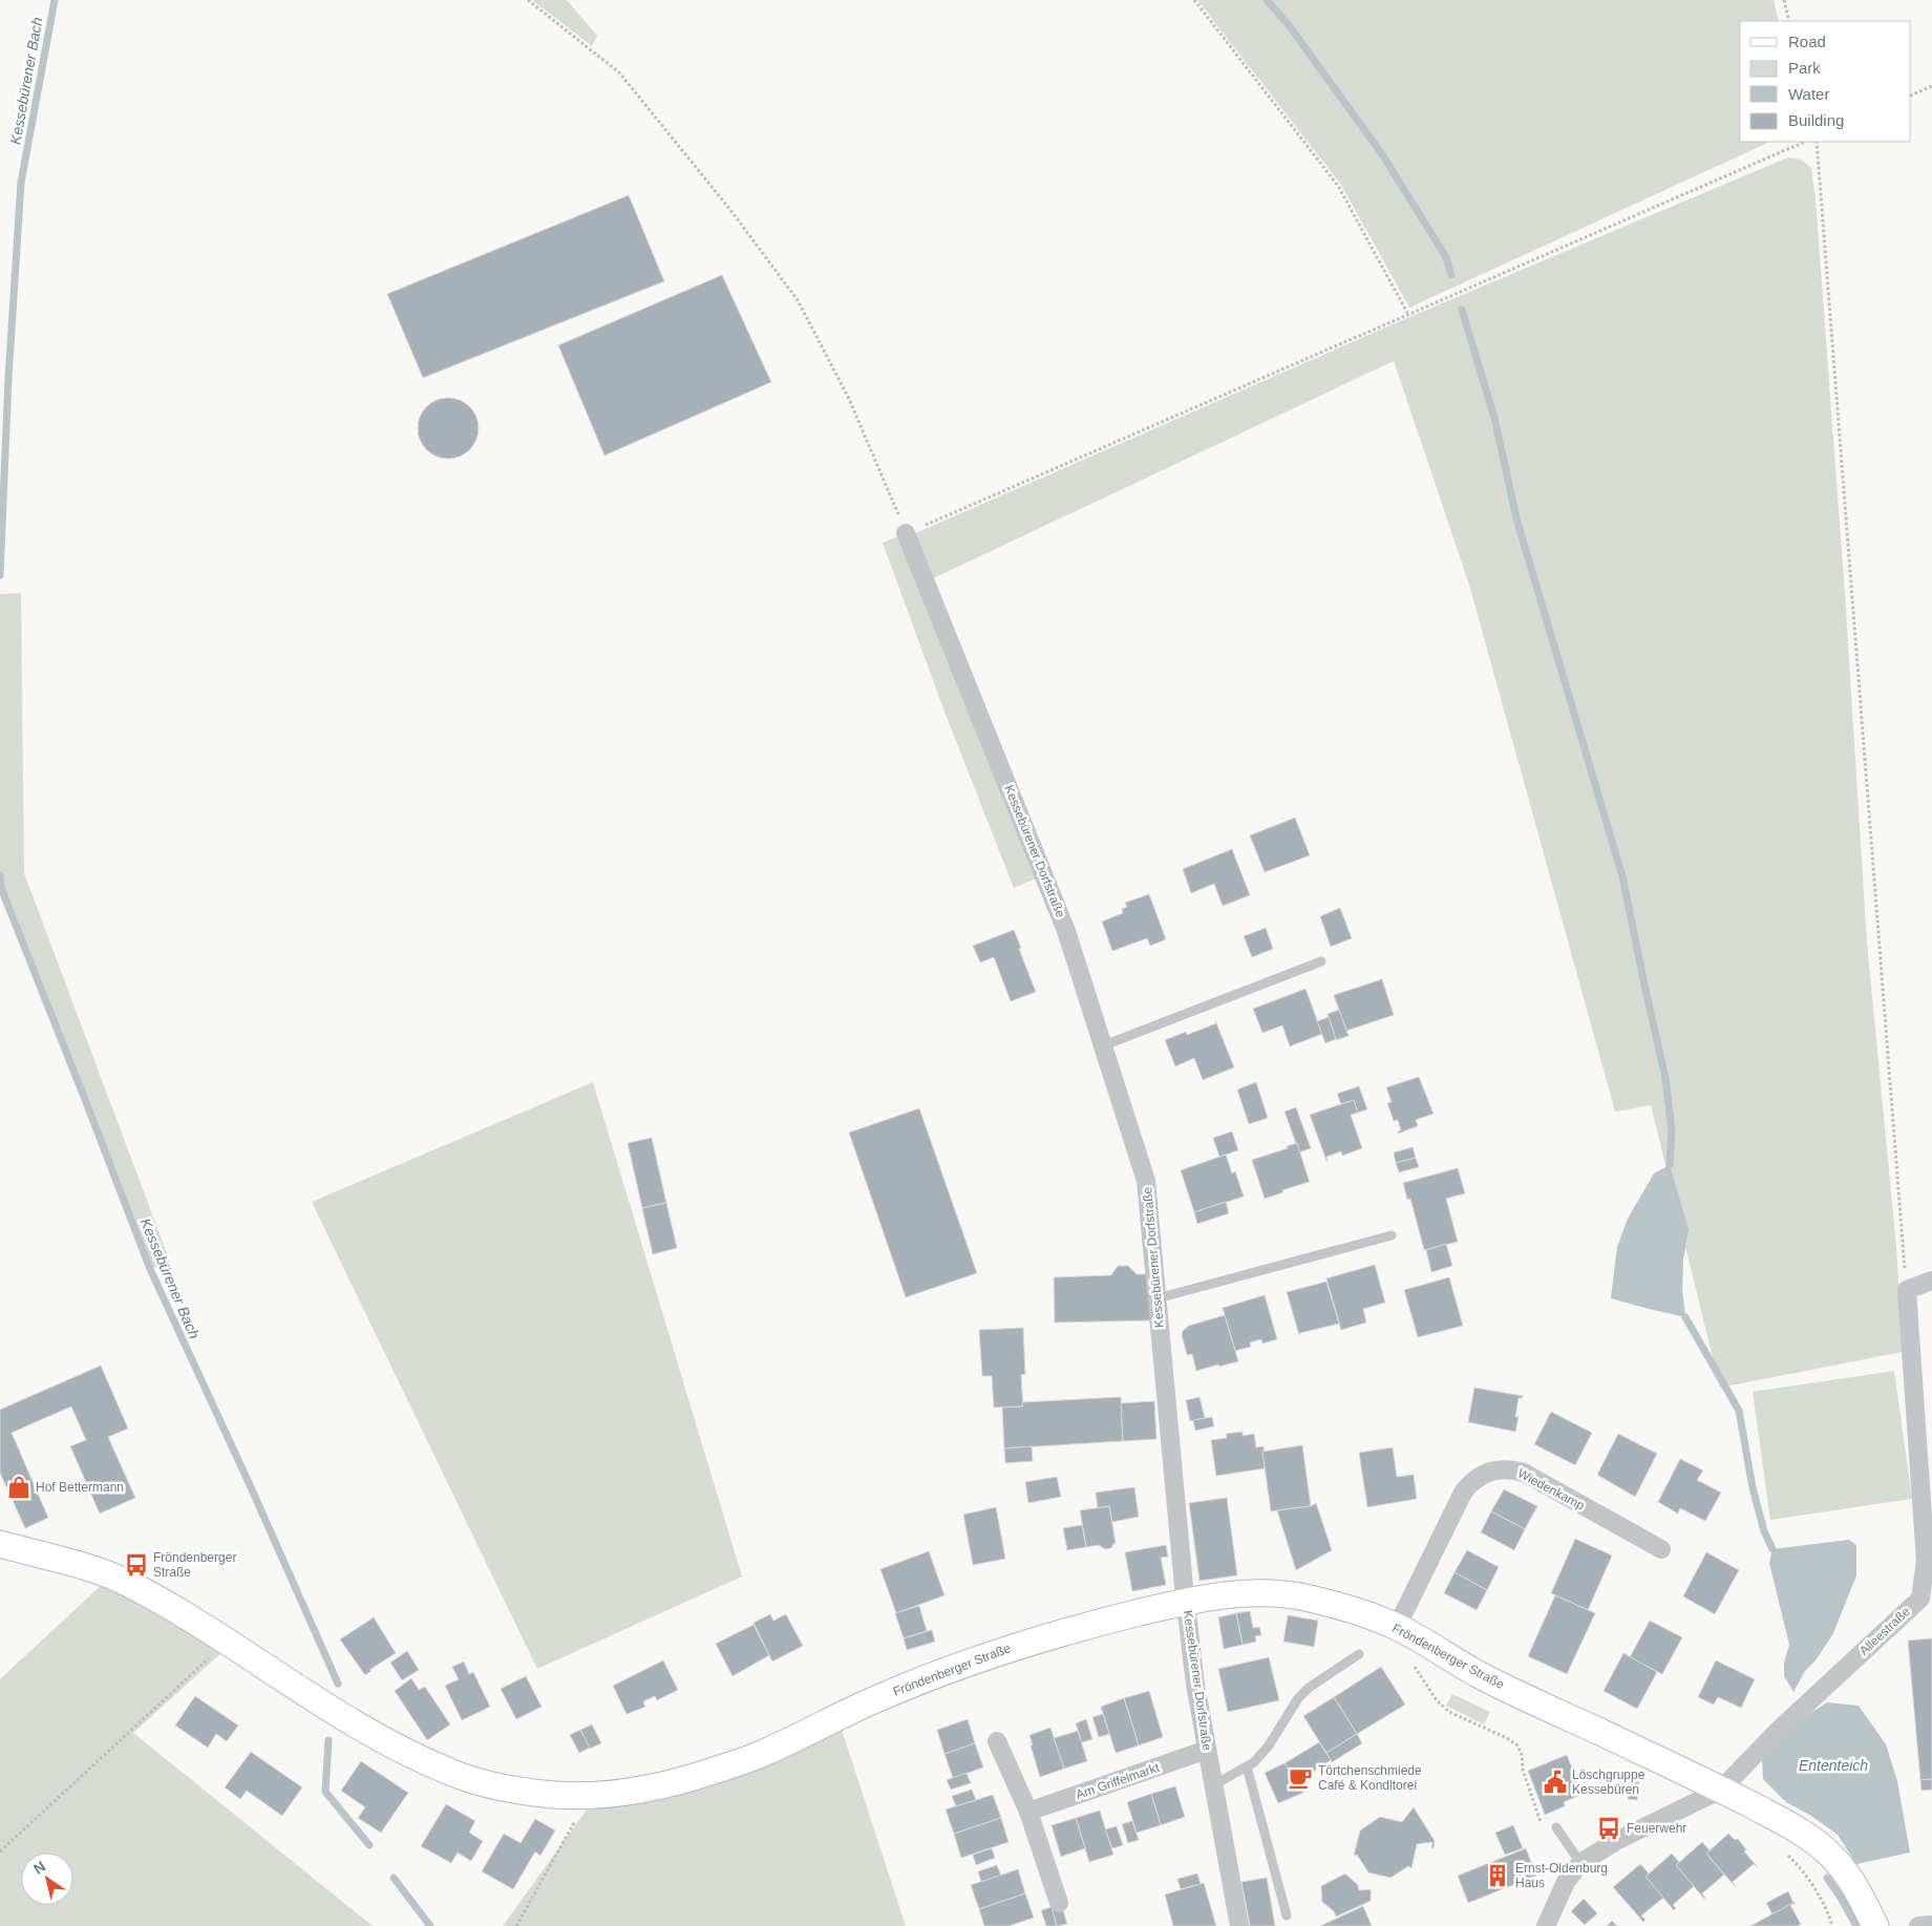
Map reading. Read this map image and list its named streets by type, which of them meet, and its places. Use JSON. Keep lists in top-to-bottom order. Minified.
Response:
{"streets":{"main road":["Fröndenberger Straße"],"street":["Kessebürener Dorfstraße","Wiedenkamp","Alleestraße","Am Griffelmarkt"]},"crossings":[["Kessebürener Dorfstraße","Fröndenberger Straße"],["Kessebürener Dorfstraße","Am Griffelmarkt"],["Wiedenkamp","Fröndenberger Straße"],["Alleestraße","Fröndenberger Straße"]],"water":["Kessebürener Bach","Ententeich"],"places":{"shop":["Hof Bettermann"],"bus stop":["Fröndenberger Straße","Feuerwehr"],"cafe":["Törtchenschmiede Café & Konditorei"],"public building":["Löschgruppe Kessebüren"],"building":["Ernst-Oldenburg Haus"]},"legend":["Road","Park","Water","Building"],"north":"top left"}
